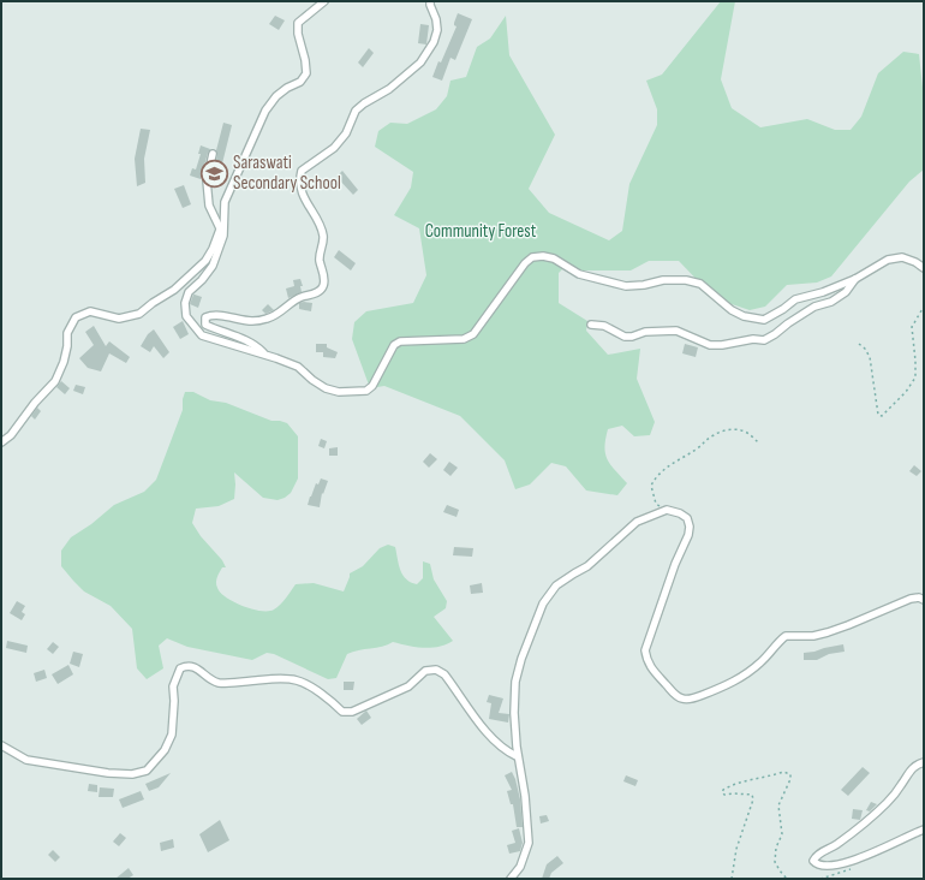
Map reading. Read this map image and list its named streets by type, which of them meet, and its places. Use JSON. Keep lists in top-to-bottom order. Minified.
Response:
{"parks":["Community Forest"],"places":{"school or university":["Saraswati Secondary School"]}}
